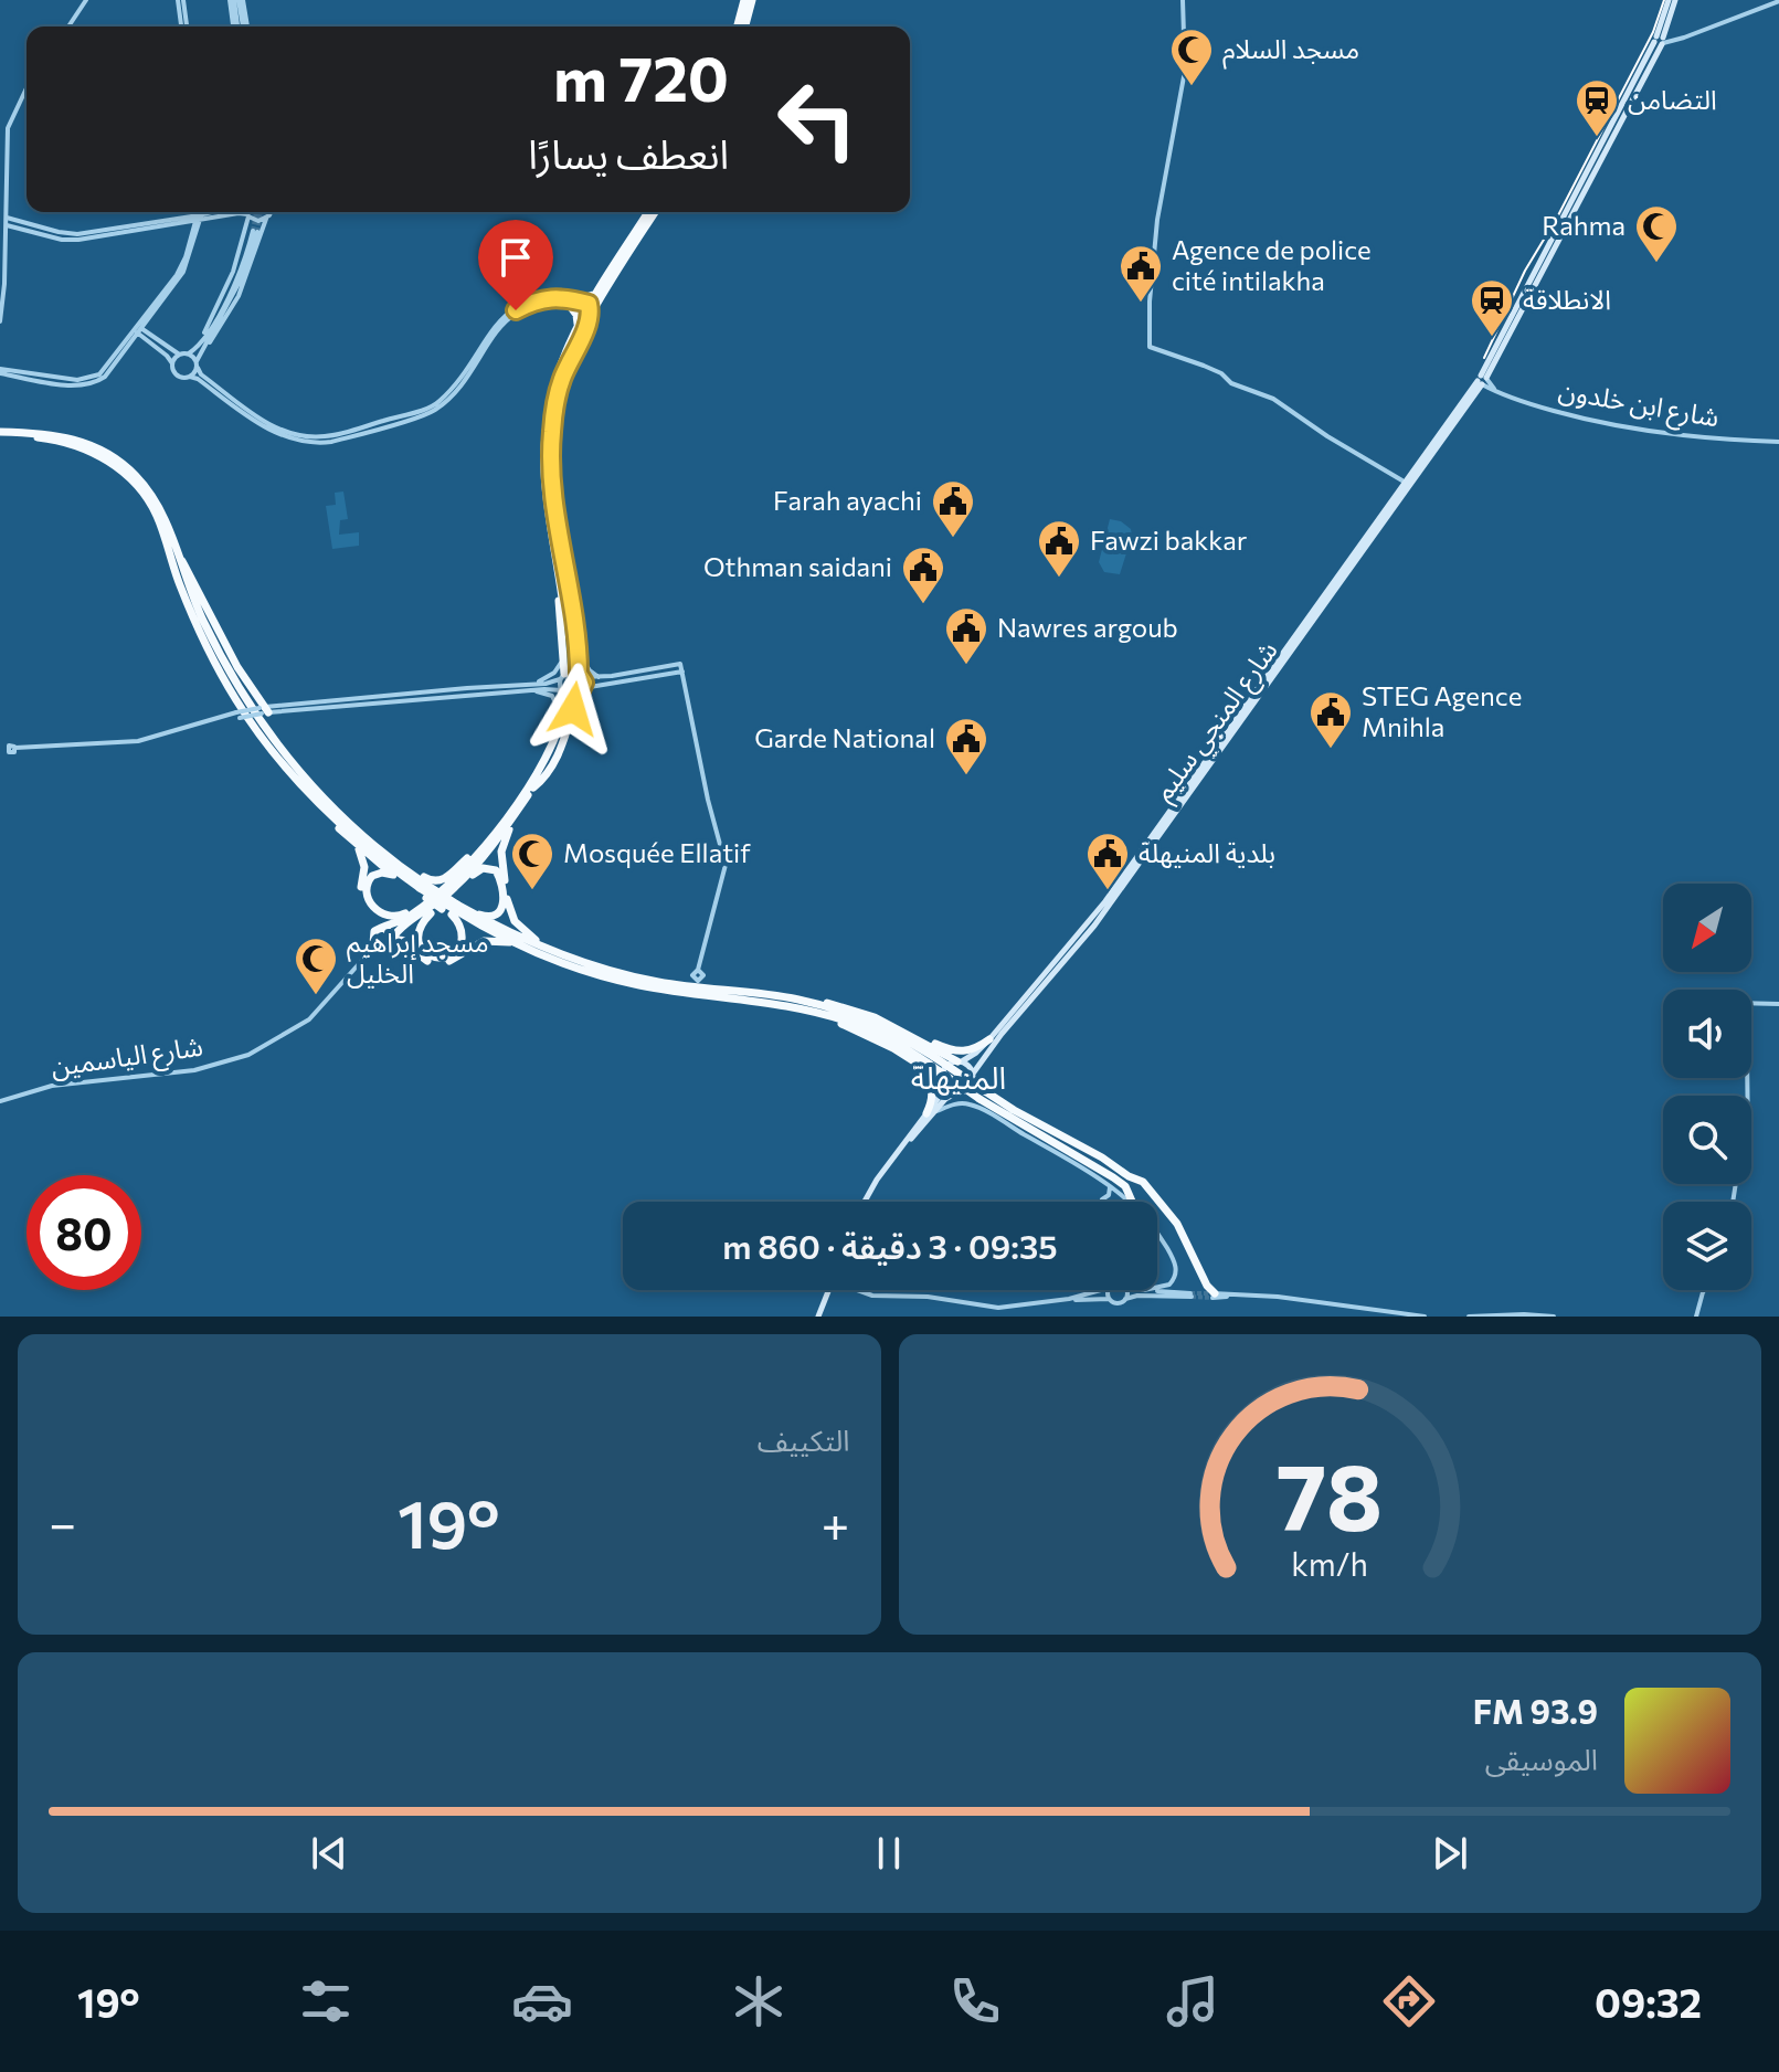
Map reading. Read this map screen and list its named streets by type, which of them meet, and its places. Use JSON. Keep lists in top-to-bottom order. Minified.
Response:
{"streets":{"main road":["شارع المنجي سليم"],"street":["شارع ابن خلدون","شارع الياسمين"]},"crossings":[["شارع ابن خلدون","شارع المنجي سليم"]],"districts":["المنيهلة"],"places":{"mosque":["مسجد السلام","Rahma","Mosquée Ellatif","مسجد إبراهيم الخليل"],"station":["التضامن","الانطلاقة"],"public building":["Agence de police cité intilakha","Farah ayachi","Fawzi bakkar","Othman saidani","Nawres argoub","STEG Agence Mnihla","Garde National","بلدية المنيهلة"]},"north":"bottom left","page":{"turn":["720 m","انعطف يسارًا"],"limit":"80","trip":"09:35 · 3 دقيقة · 860 m","tile":"التكييف","heat":["−","19°","+"],"song":["93.9 FM","الموسيقى"],"tabs":["09:32","19°"],"gauge":["78","km/h"]}}
